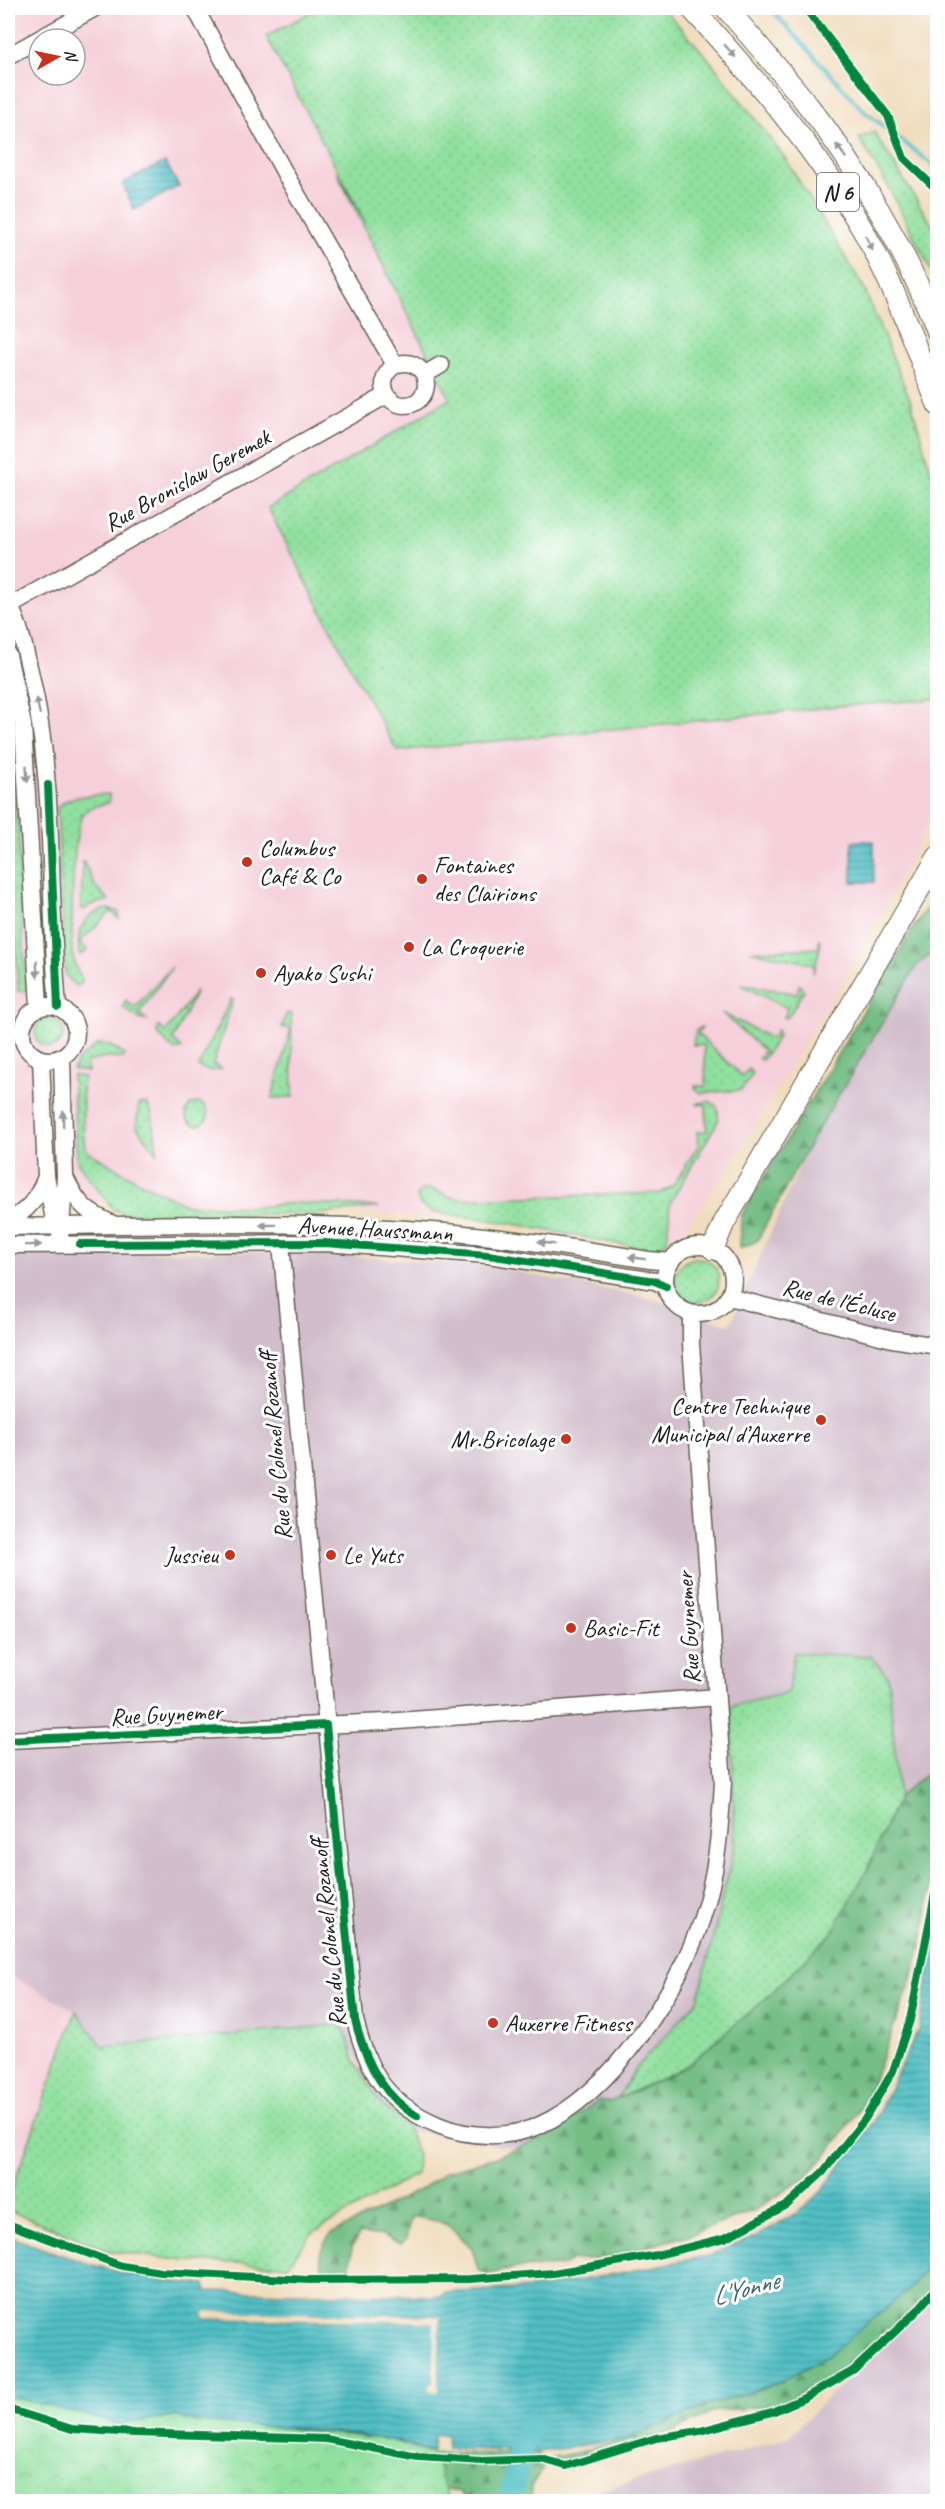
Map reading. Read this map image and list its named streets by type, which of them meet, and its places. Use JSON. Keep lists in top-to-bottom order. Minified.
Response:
{"streets":{"main road":["N 6"],"street":["Rue Bronislaw Geremek","Avenue Haussmann","Rue de l'Écluse","Rue du Colonel Rozanoff","Rue Guynemer"]},"crossings":[["Avenue Haussmann","Rue de l'Écluse"],["Avenue Haussmann","Rue du Colonel Rozanoff"],["Avenue Haussmann","Rue Guynemer"],["Rue de l'Écluse","Rue Guynemer"],["Rue du Colonel Rozanoff","Rue Guynemer"]],"water":["L'Yonne"],"places":["Columbus Café & Co","Fontaines des Clairions","La Croquerie","Ayako Sushi","Centre Technique Municipal d’Auxerre","Mr.Bricolage","Jussieu","Le Yuts","Basic-Fit","Auxerre Fitness"],"north":"right"}
